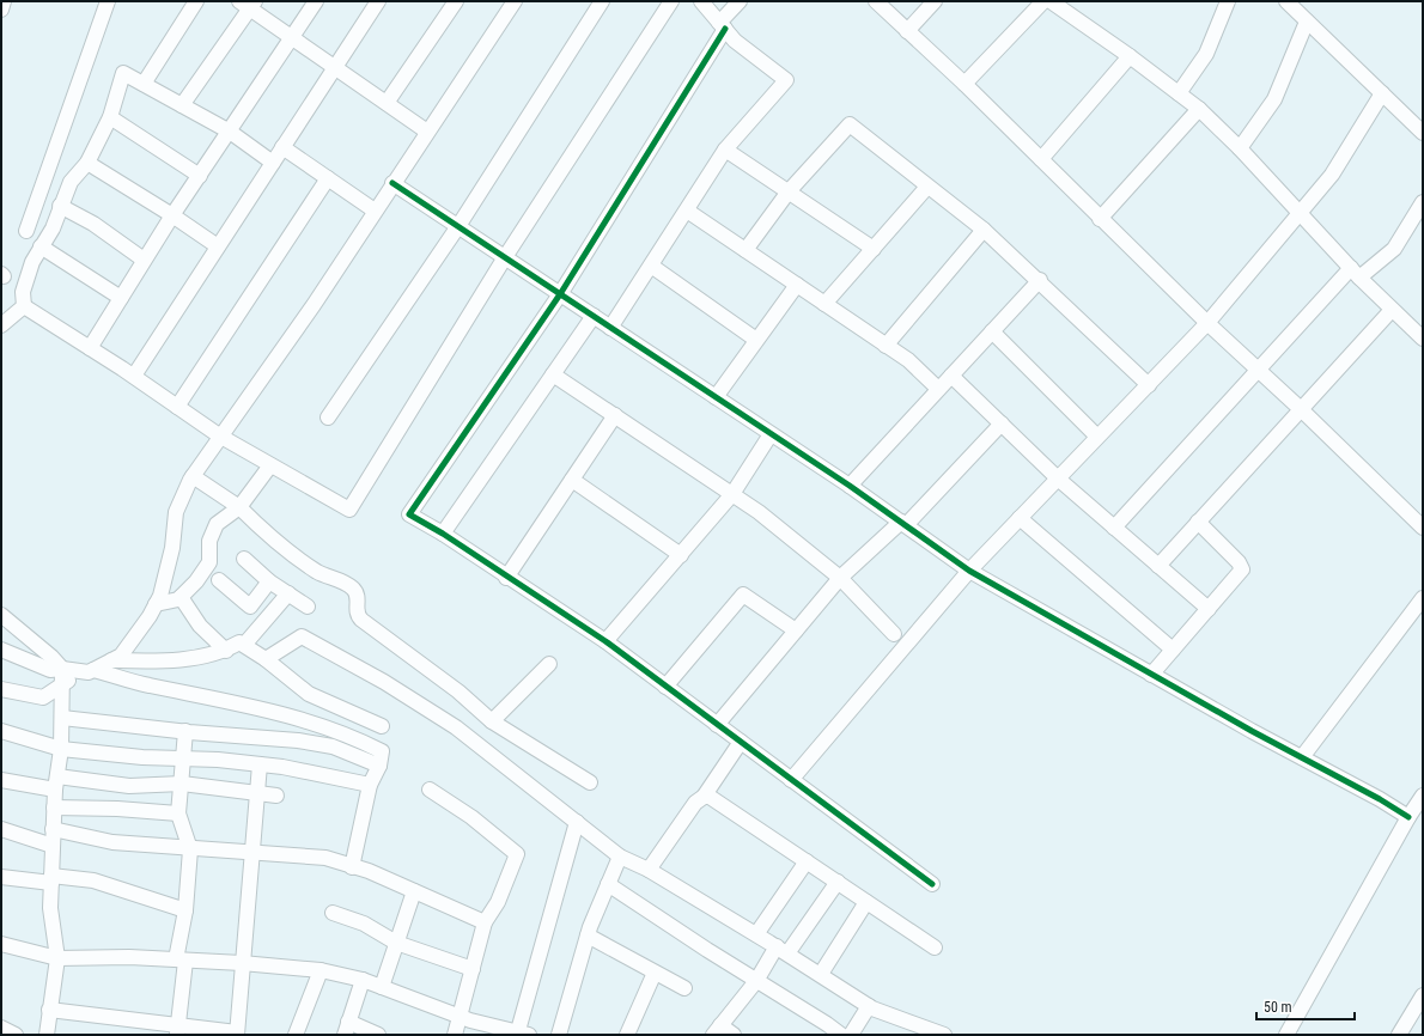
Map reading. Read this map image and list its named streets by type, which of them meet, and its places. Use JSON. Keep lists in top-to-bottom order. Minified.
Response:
{"scale_bar":"50 m"}
